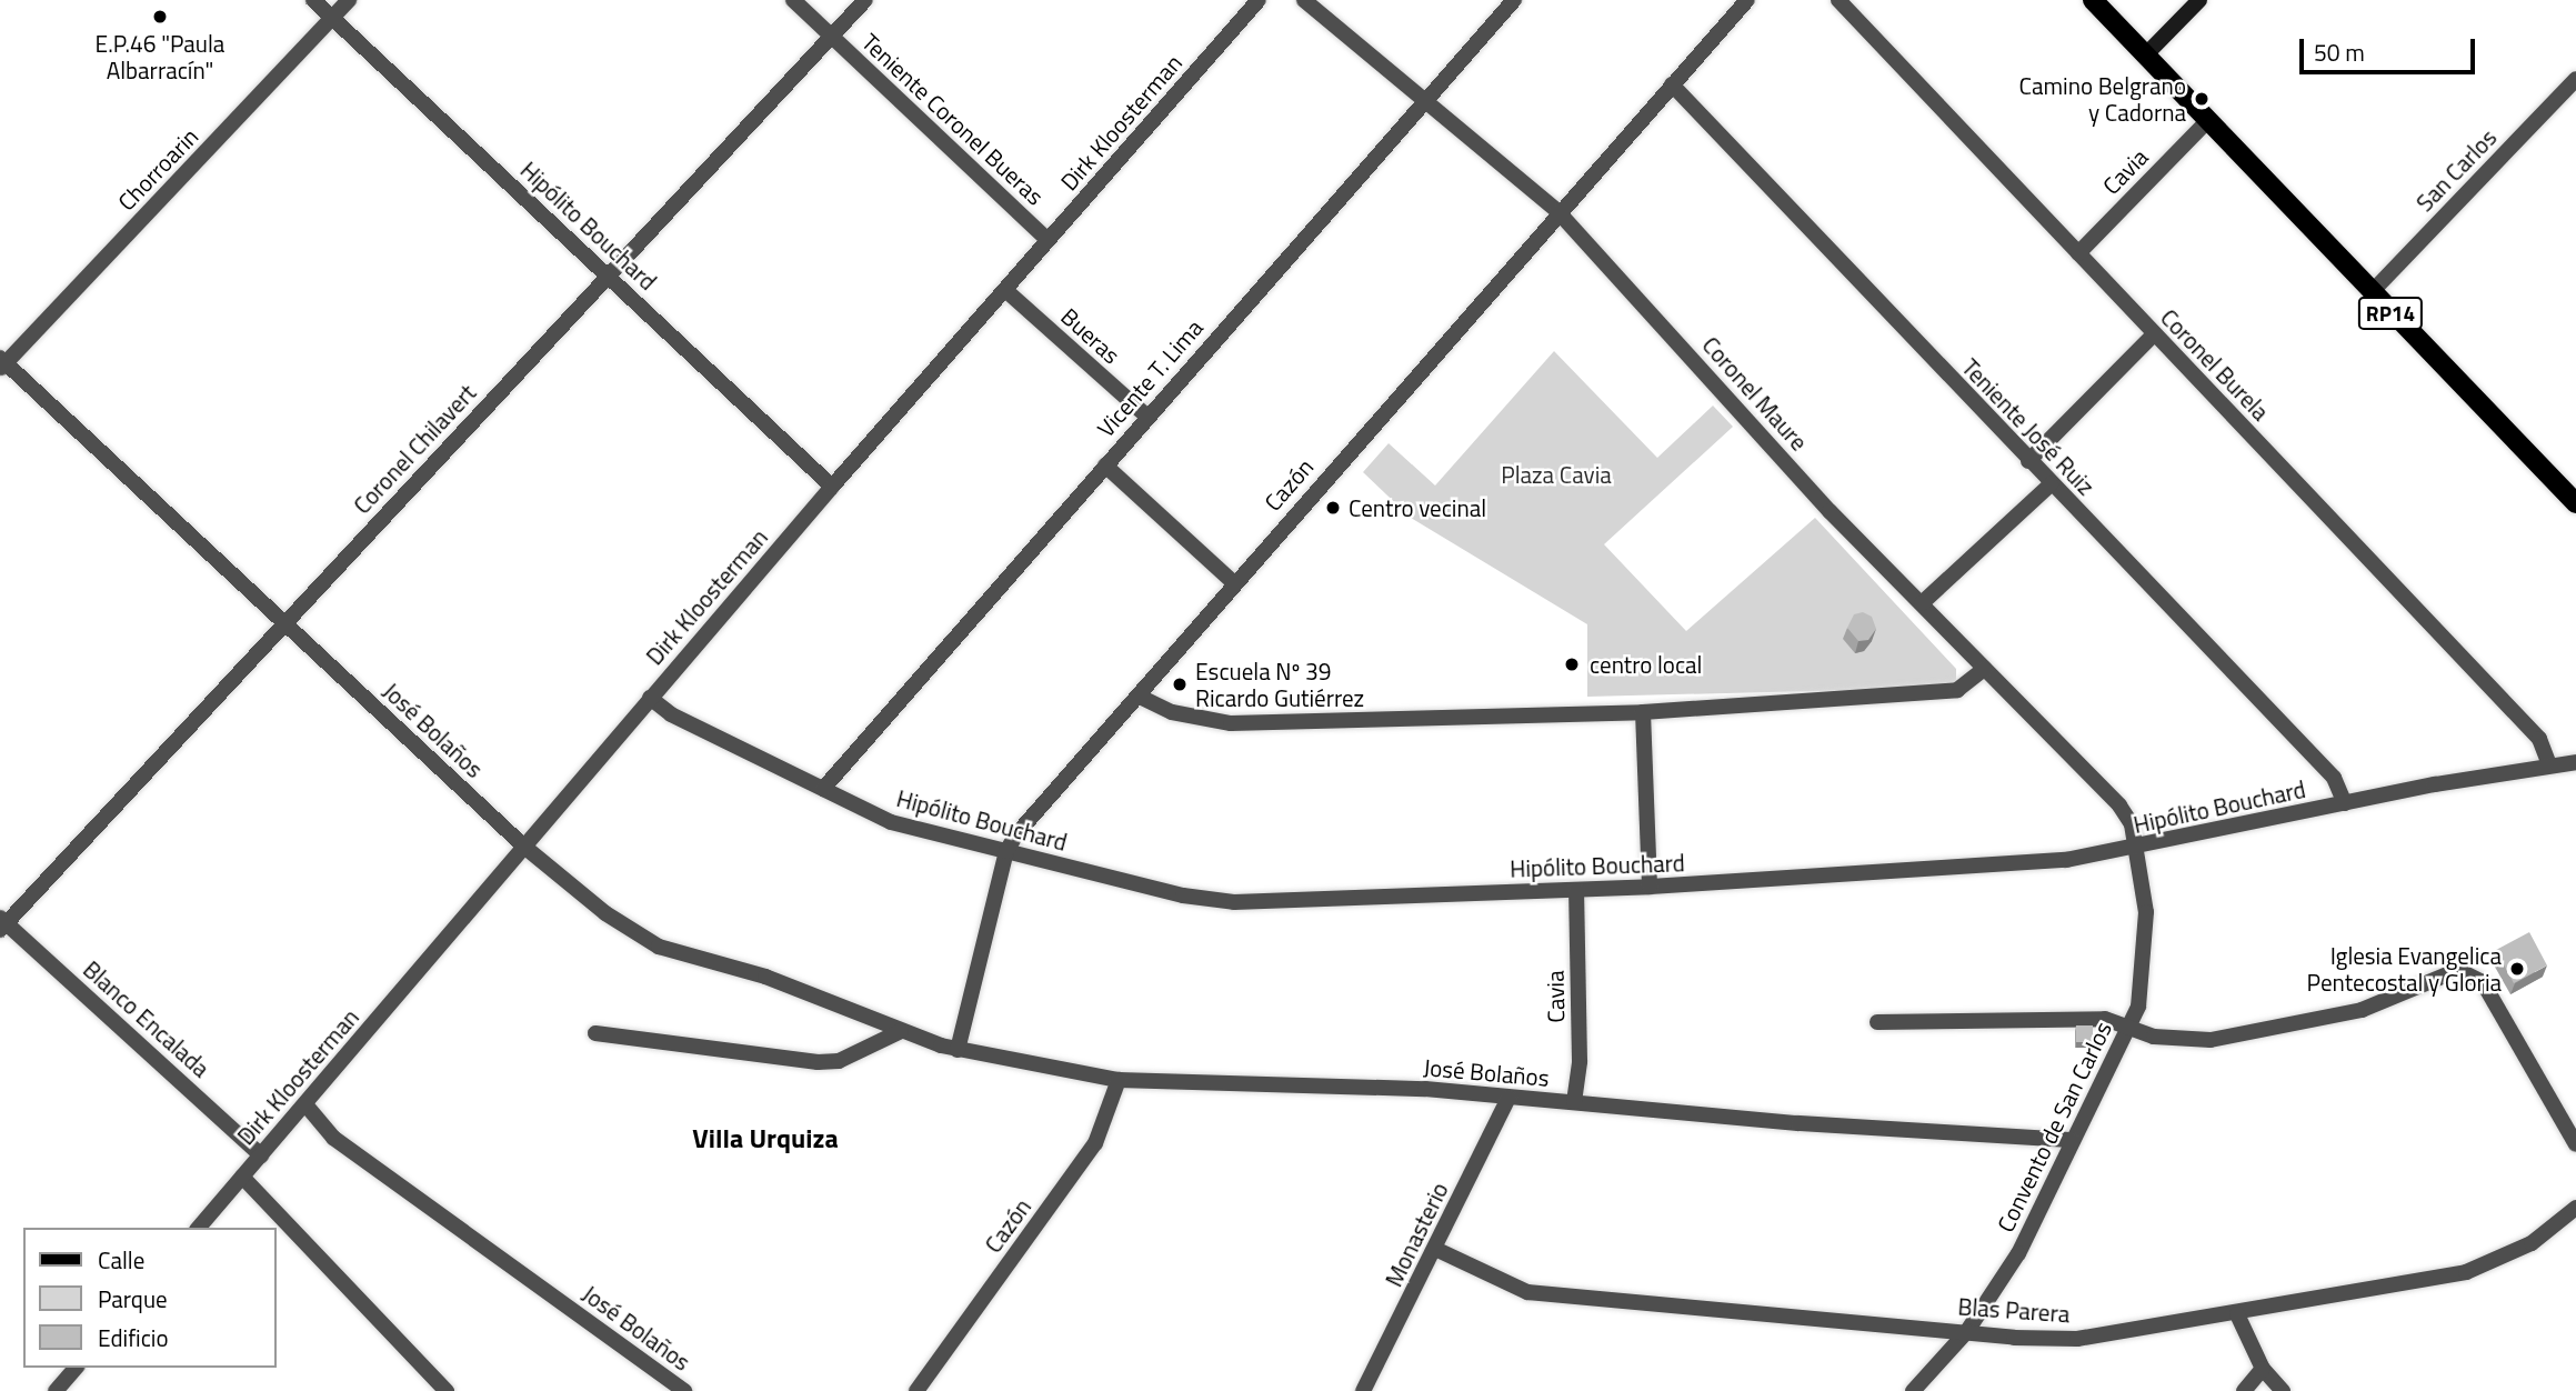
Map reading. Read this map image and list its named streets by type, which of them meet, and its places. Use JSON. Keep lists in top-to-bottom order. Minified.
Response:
{"streets":{"main road":["RP14"],"street":["Teniente Coronel Bueras","Dirk Kloosterman","Chorroarin","San Carlos","Cavia","Hipólito Bouchard","Bueras","Coronel Burela","Vicente T. Lima","Coronel Maure","Teniente José Ruiz","Coronel Chilavert","Cazón","José Bolaños","Blanco Encalada","Convento de San Carlos","Monasterio","Blas Parera"]},"crossings":[["Teniente Coronel Bueras","Dirk Kloosterman"],["Teniente Coronel Bueras","Coronel Chilavert"],["Dirk Kloosterman","Hipólito Bouchard"],["Dirk Kloosterman","Bueras"],["Dirk Kloosterman","José Bolaños"],["Dirk Kloosterman","Blanco Encalada"],["Chorroarin","Hipólito Bouchard"],["Chorroarin","José Bolaños"],["San Carlos","RP14"],["Cavia","Hipólito Bouchard"],["Cavia","RP14"],["Cavia","Coronel Burela"],["Cavia","José Bolaños"],["Hipólito Bouchard","Coronel Burela"],["Hipólito Bouchard","Vicente T. Lima"],["Hipólito Bouchard","Coronel Maure"],["Hipólito Bouchard","Teniente José Ruiz"],["Hipólito Bouchard","Coronel Chilavert"],["Hipólito Bouchard","Cazón"],["Hipólito Bouchard","Convento de San Carlos"],["Bueras","Vicente T. Lima"],["Vicente T. Lima","Coronel Maure"],["Coronel Maure","Cazón"],["Coronel Maure","Convento de San Carlos"],["Teniente José Ruiz","Cazón"],["Coronel Chilavert","José Bolaños"],["Coronel Chilavert","Blanco Encalada"],["Cazón","José Bolaños"],["José Bolaños","Convento de San Carlos"],["José Bolaños","Monasterio"],["Convento de San Carlos","Blas Parera"],["Monasterio","Blas Parera"]],"districts":["Villa Urquiza"],"parks":["Plaza Cavia"],"places":["E.P.46 \"Paula Albarracín\"","Camino Belgrano y Cadorna","Centro vecinal","centro local","Escuela Nº 39 Ricardo Gutiérrez","Iglesia Evangelica Pentecostal y Gloria"],"legend":["Calle","Parque","Edificio"],"scale_bar":"50 m"}
